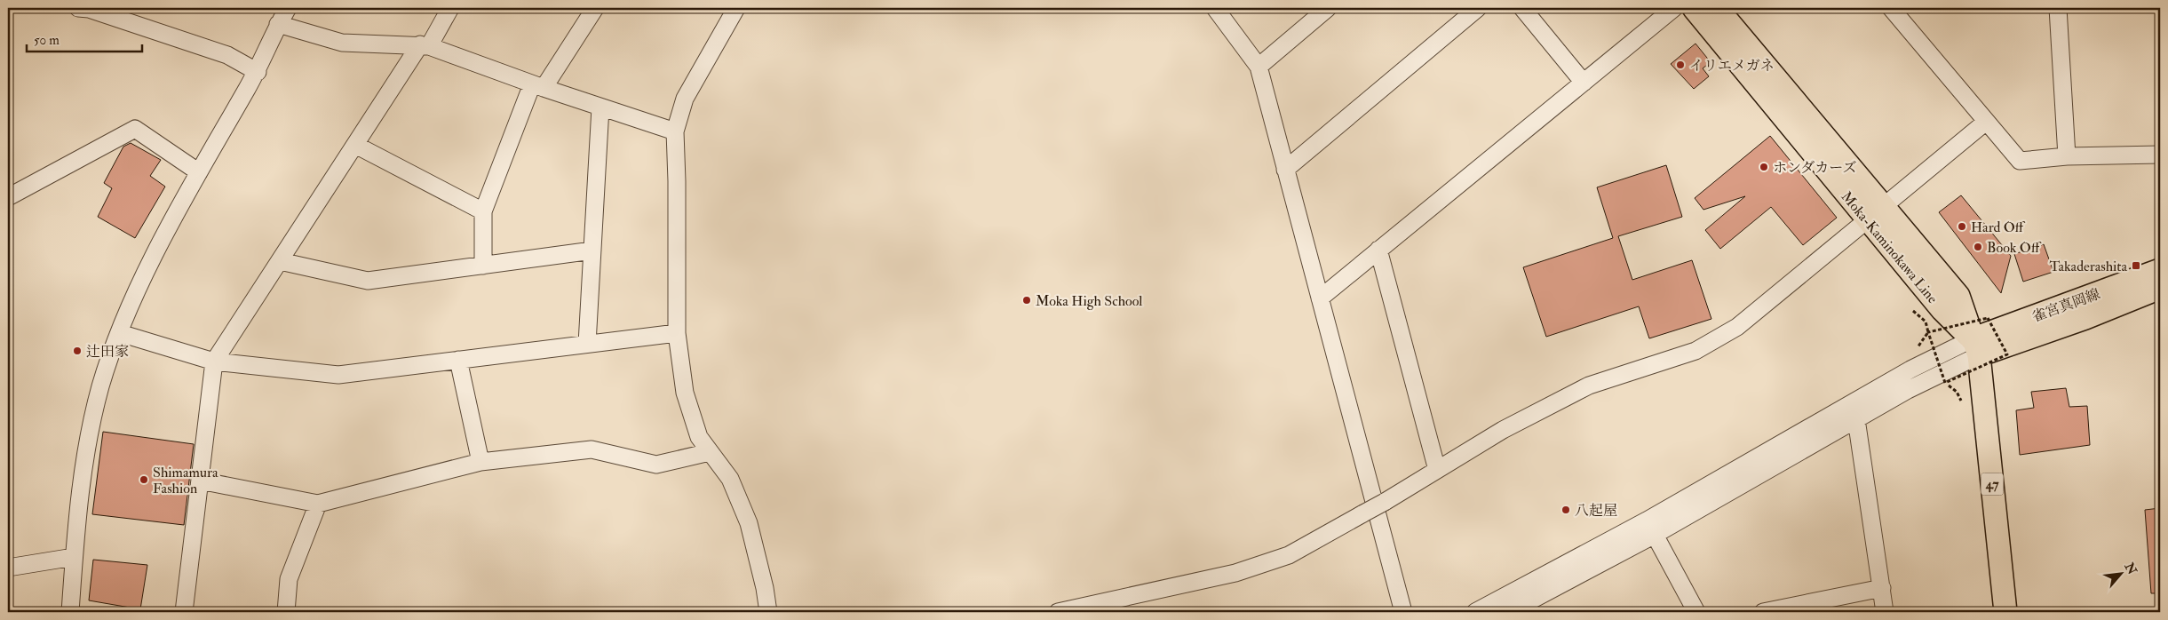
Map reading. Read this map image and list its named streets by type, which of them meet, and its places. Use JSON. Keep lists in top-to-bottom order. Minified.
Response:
{"streets":{"main road":["Moka-Kaminokawa Line","雀宮真岡線","47"]},"crossings":[["Moka-Kaminokawa Line","雀宮真岡線"],["Moka-Kaminokawa Line","47"],["雀宮真岡線","47"]],"places":{"other":["イリエメガネ","ホンダカーズ","Hard Off","Book Off","Moka High School","辻田家","Shimamura Fashion","八起屋"],"transit":["Takaderashita"]},"scale_bar":"50 m","north":"top right"}
